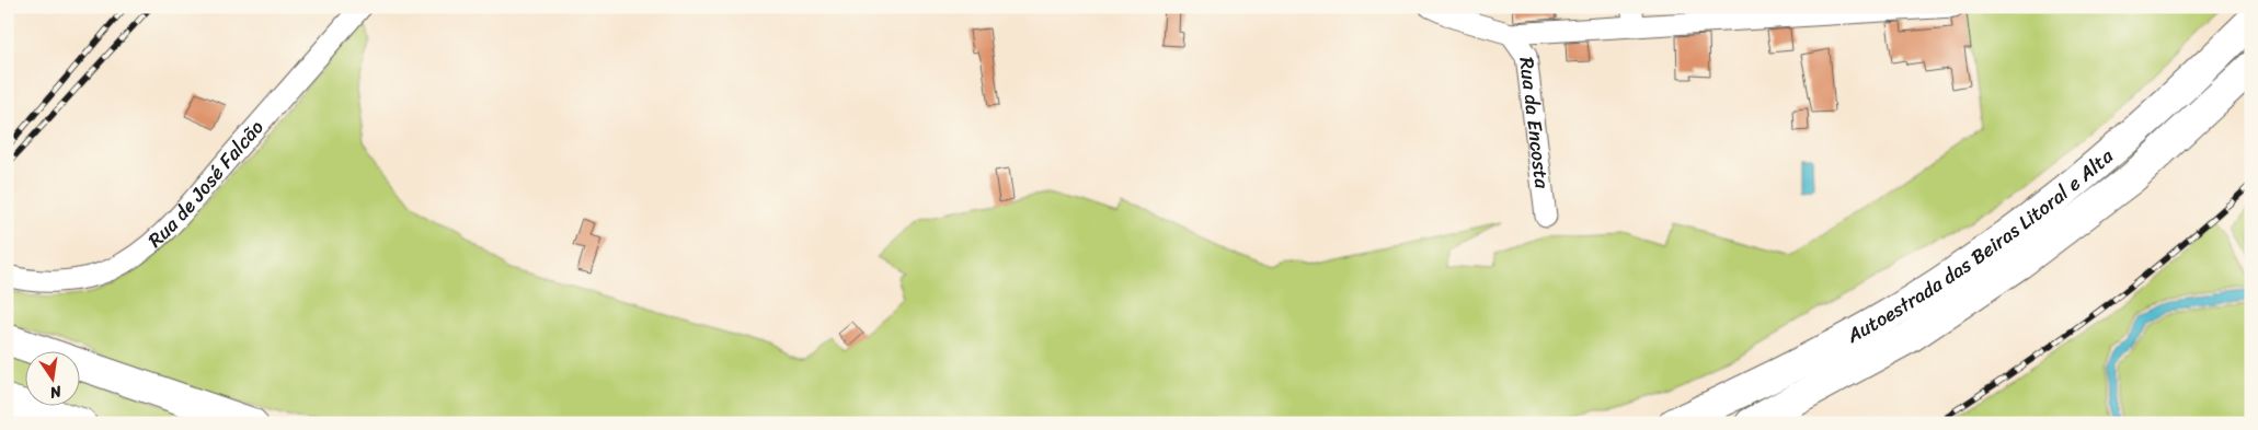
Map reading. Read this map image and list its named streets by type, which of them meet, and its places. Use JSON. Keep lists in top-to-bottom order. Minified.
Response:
{"streets":{"highway":["Autoestrada das Beiras Litoral e Alta"],"street":["Rua da Encosta","Rua de José Falcão"]},"north":"bottom"}
